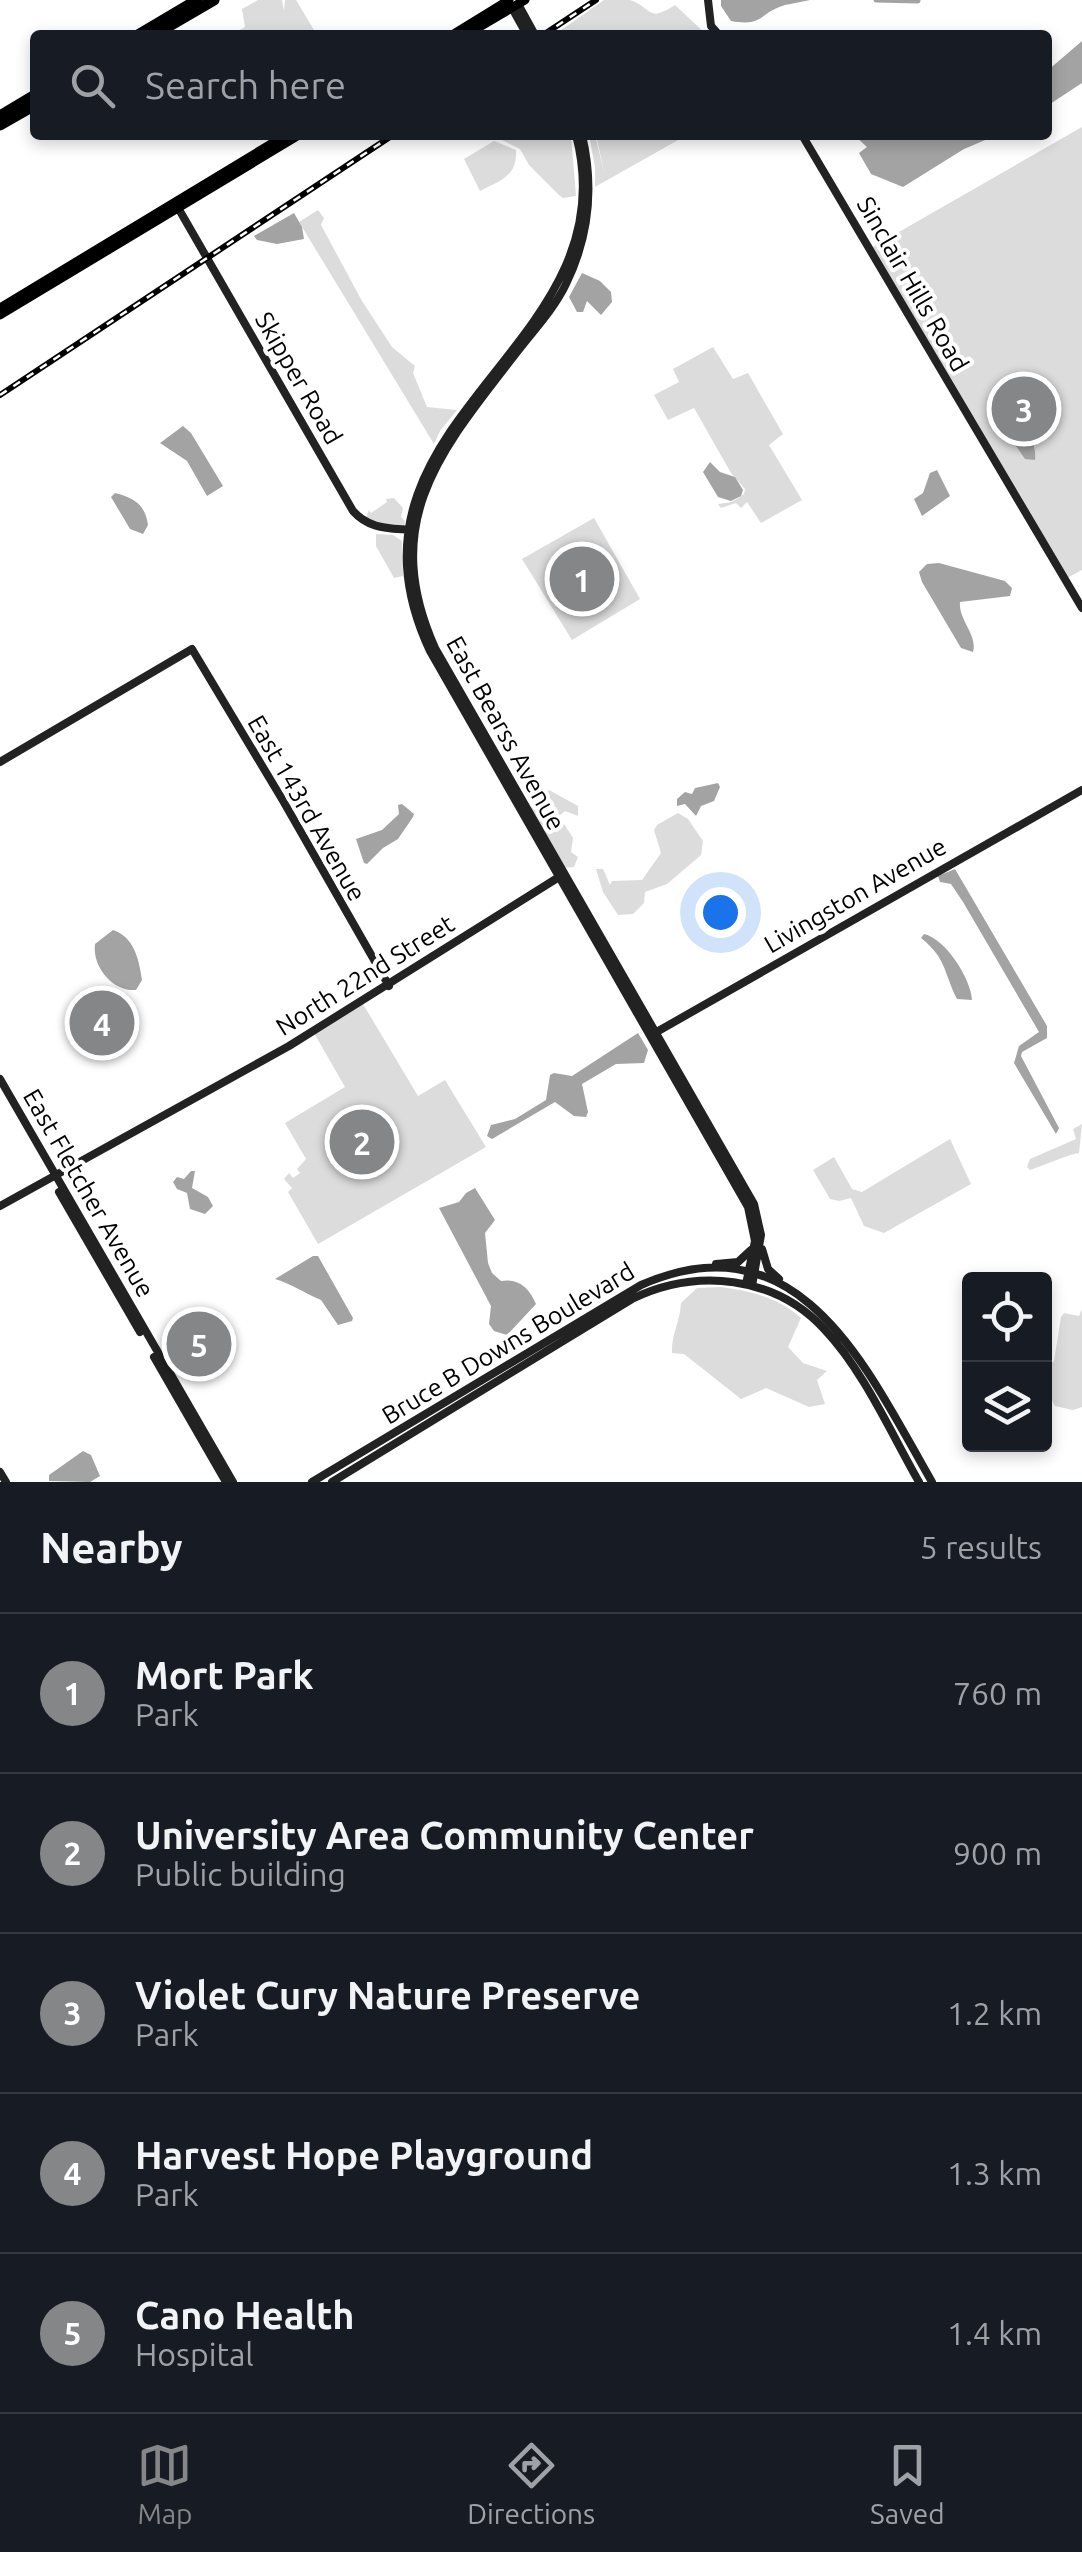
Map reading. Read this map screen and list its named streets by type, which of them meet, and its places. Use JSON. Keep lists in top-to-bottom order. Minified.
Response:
{"streets":{"main road":["Sinclair Hills Road","Skipper Road","East Bearss Avenue","East 143rd Avenue","Livingston Avenue","North 22nd Street","East Fletcher Avenue","Bruce B Downs Boulevard"]},"crossings":[["Skipper Road","East Bearss Avenue"],["East Bearss Avenue","Livingston Avenue"],["East Bearss Avenue","North 22nd Street"],["East Bearss Avenue","Bruce B Downs Boulevard"],["East 143rd Avenue","North 22nd Street"],["North 22nd Street","East Fletcher Avenue"]],"page":{"search":"Search here","pins":["3","1","4","2","5"],"heading":["Nearby","5 results"],"list":[{"mark":"1","name":"Mort Park","note":"Park","value":"760 m"},{"mark":"2","name":"University Area Community Center","note":"Public building","value":"900 m"},{"mark":"3","name":"Violet Cury Nature Preserve","note":"Park","value":"1.2 km"},{"mark":"4","name":"Harvest Hope Playground","note":"Park","value":"1.3 km"},{"mark":"5","name":"Cano Health","note":"Hospital","value":"1.4 km"}],"nav":["Map","Directions","Saved"]}}
